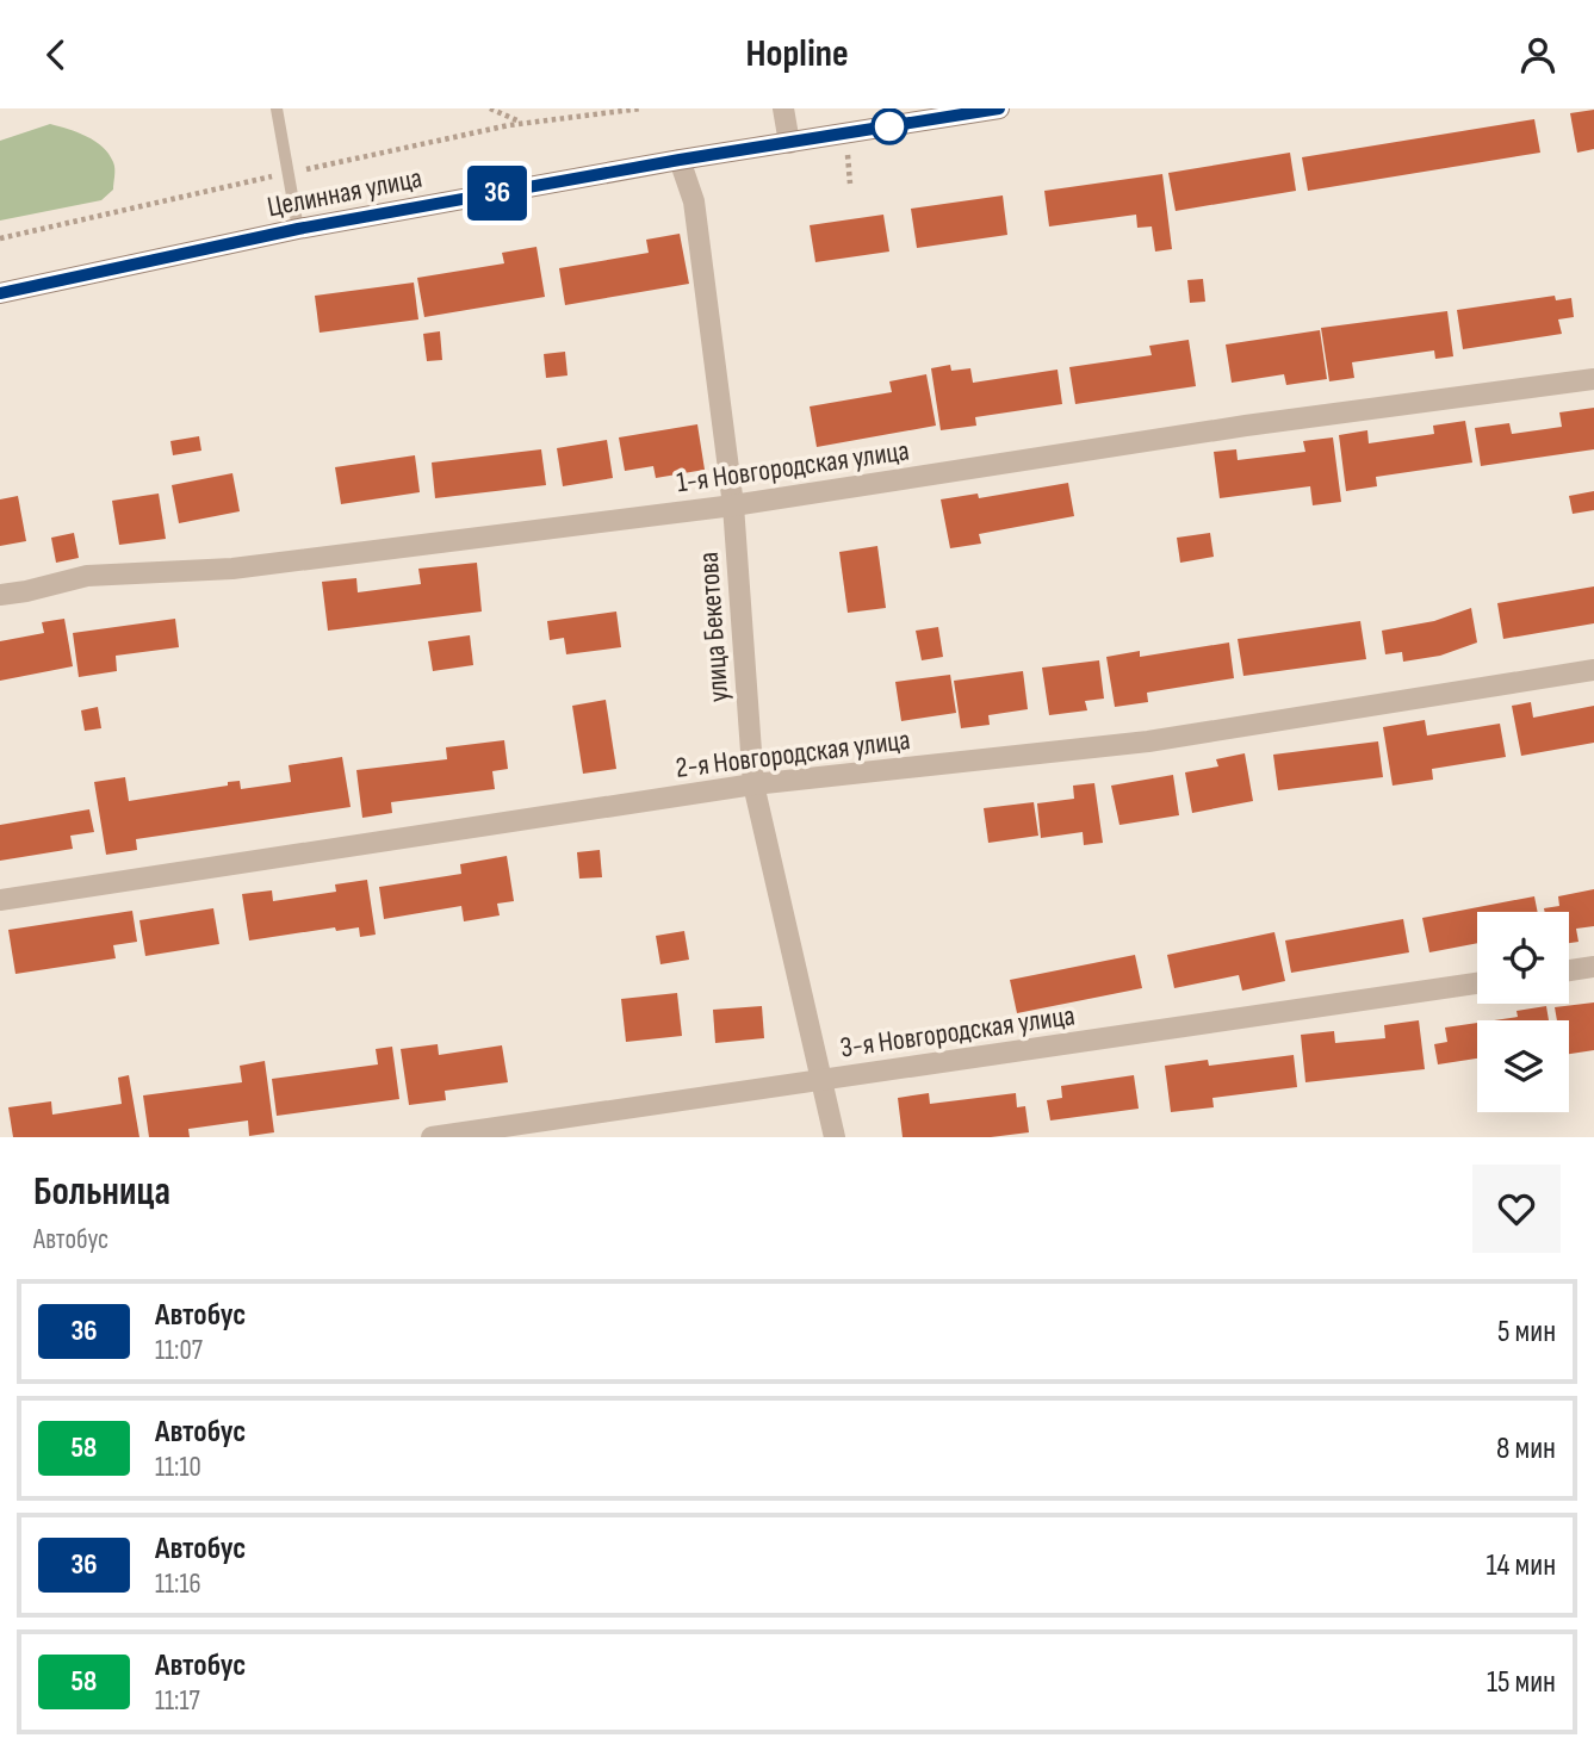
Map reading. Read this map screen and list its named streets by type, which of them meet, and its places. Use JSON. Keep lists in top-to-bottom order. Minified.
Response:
{"streets":{"main road":["Целинная улица"],"street":["1-я Новгородская улица","улица Бекетова","2-я Новгородская улица","3-я Новгородская улица"]},"crossings":[["Целинная улица","улица Бекетова"],["1-я Новгородская улица","улица Бекетова"],["улица Бекетова","2-я Новгородская улица"],["улица Бекетова","3-я Новгородская улица"]],"lines":["bus line 36"],"page":{"header":"Hopline","on_map":"36","heading":["Больница","Автобус"],"list":[{"mark":"36","name":"Автобус","note":"11:07","value":"5 мин"},{"mark":"58","name":"Автобус","note":"11:10","value":"8 мин"},{"mark":"36","name":"Автобус","note":"11:16","value":"14 мин"},{"mark":"58","name":"Автобус","note":"11:17","value":"15 мин"}]}}
